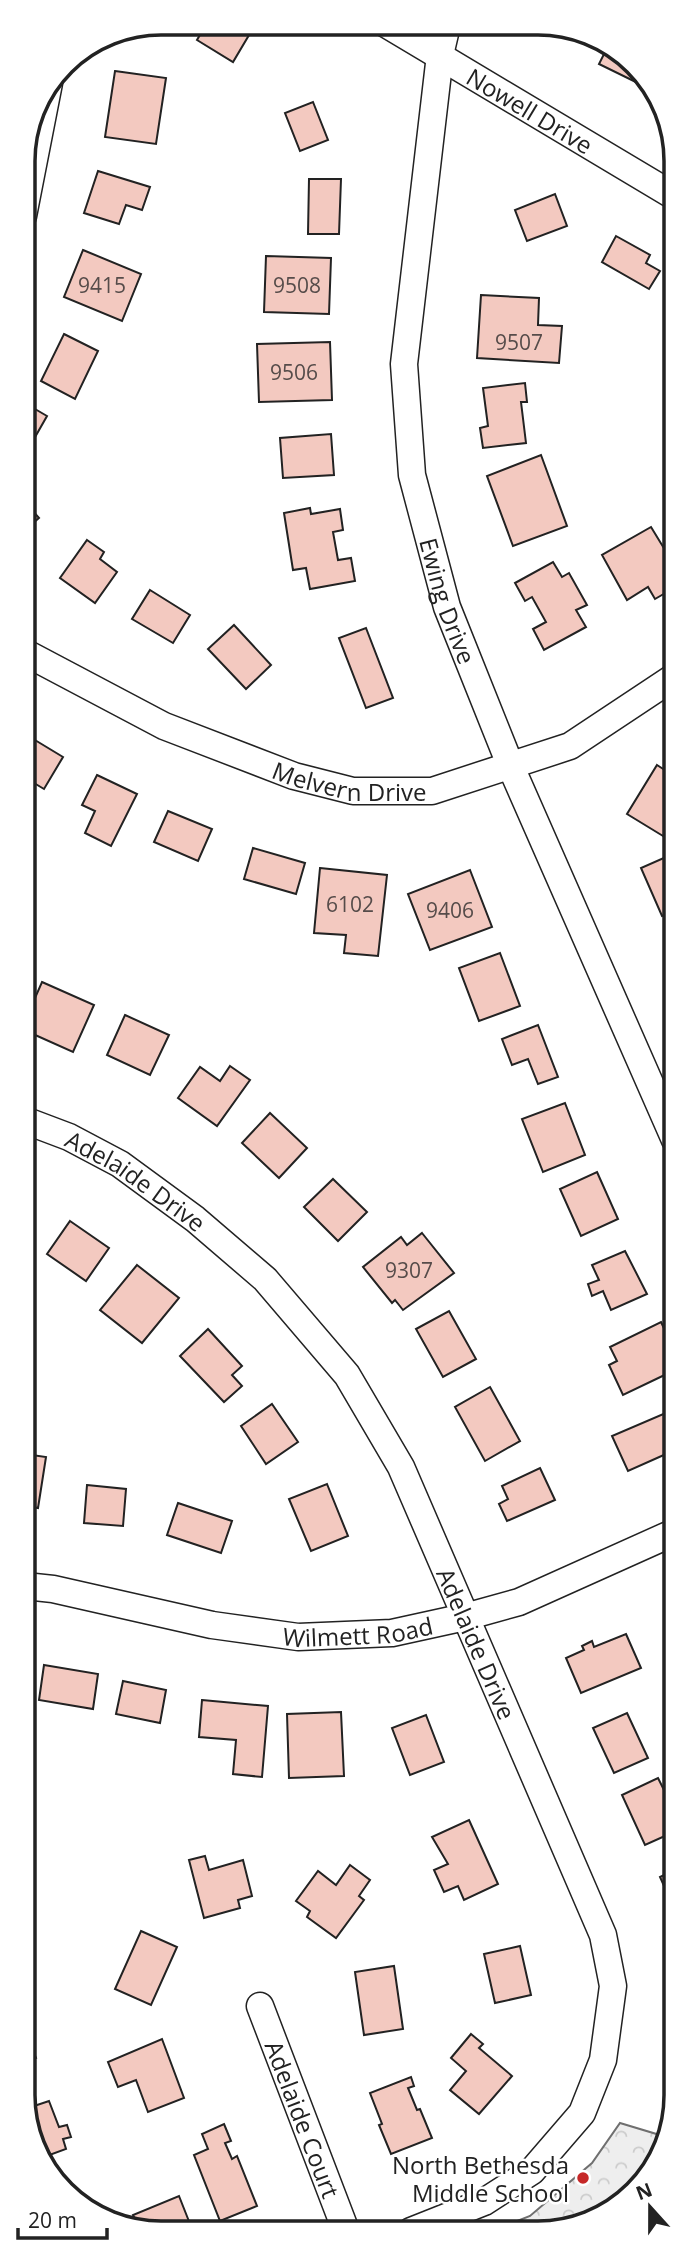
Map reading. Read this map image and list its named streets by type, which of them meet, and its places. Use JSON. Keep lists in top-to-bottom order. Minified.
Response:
{"streets":{"street":["Nowell Drive","Ewing Drive","Melvern Drive","Adelaide Drive","Wilmett Road","Adelaide Court"]},"crossings":[["Nowell Drive","Ewing Drive"],["Ewing Drive","Melvern Drive"],["Adelaide Drive","Wilmett Road"]],"places":["North Bethesda Middle School"],"house_numbers":["9415","9508","9507","9506","6102","9406","9307"],"scale_bar":"20 m","north":"top"}
